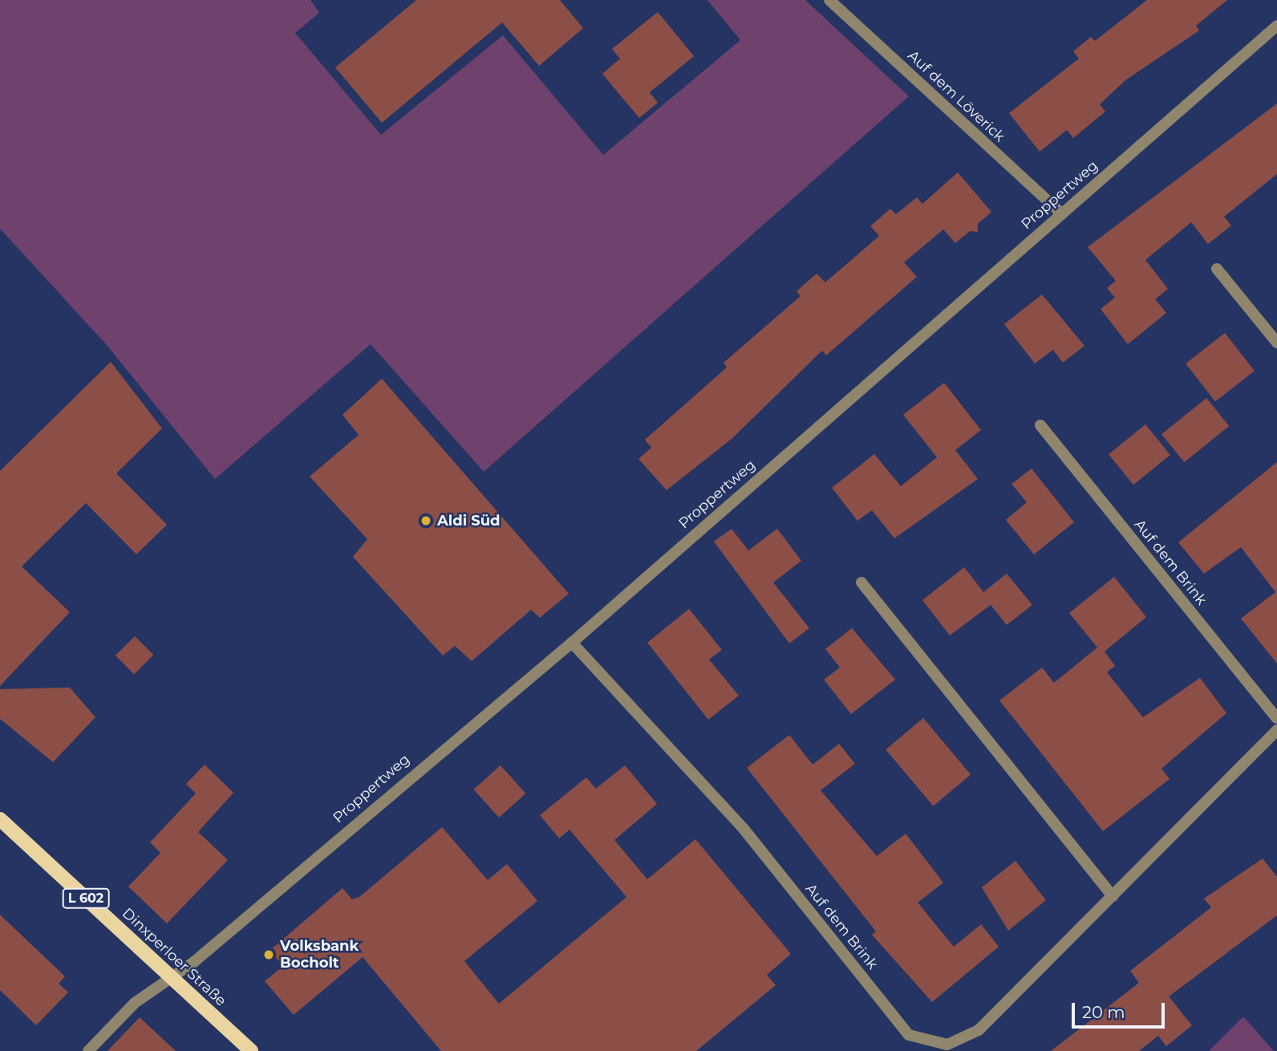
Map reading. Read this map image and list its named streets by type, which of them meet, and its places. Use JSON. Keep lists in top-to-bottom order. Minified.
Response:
{"streets":{"main road":["L 602","Dinxperloer Straße"],"street":["Auf dem Löverick","Proppertweg","Auf dem Brink"]},"crossings":[["Auf dem Löverick","Proppertweg"],["Proppertweg","Auf dem Brink"],["Proppertweg","Dinxperloer Straße"]],"places":["Aldi Süd","Volksbank Bocholt"],"scale_bar":"20 m"}
